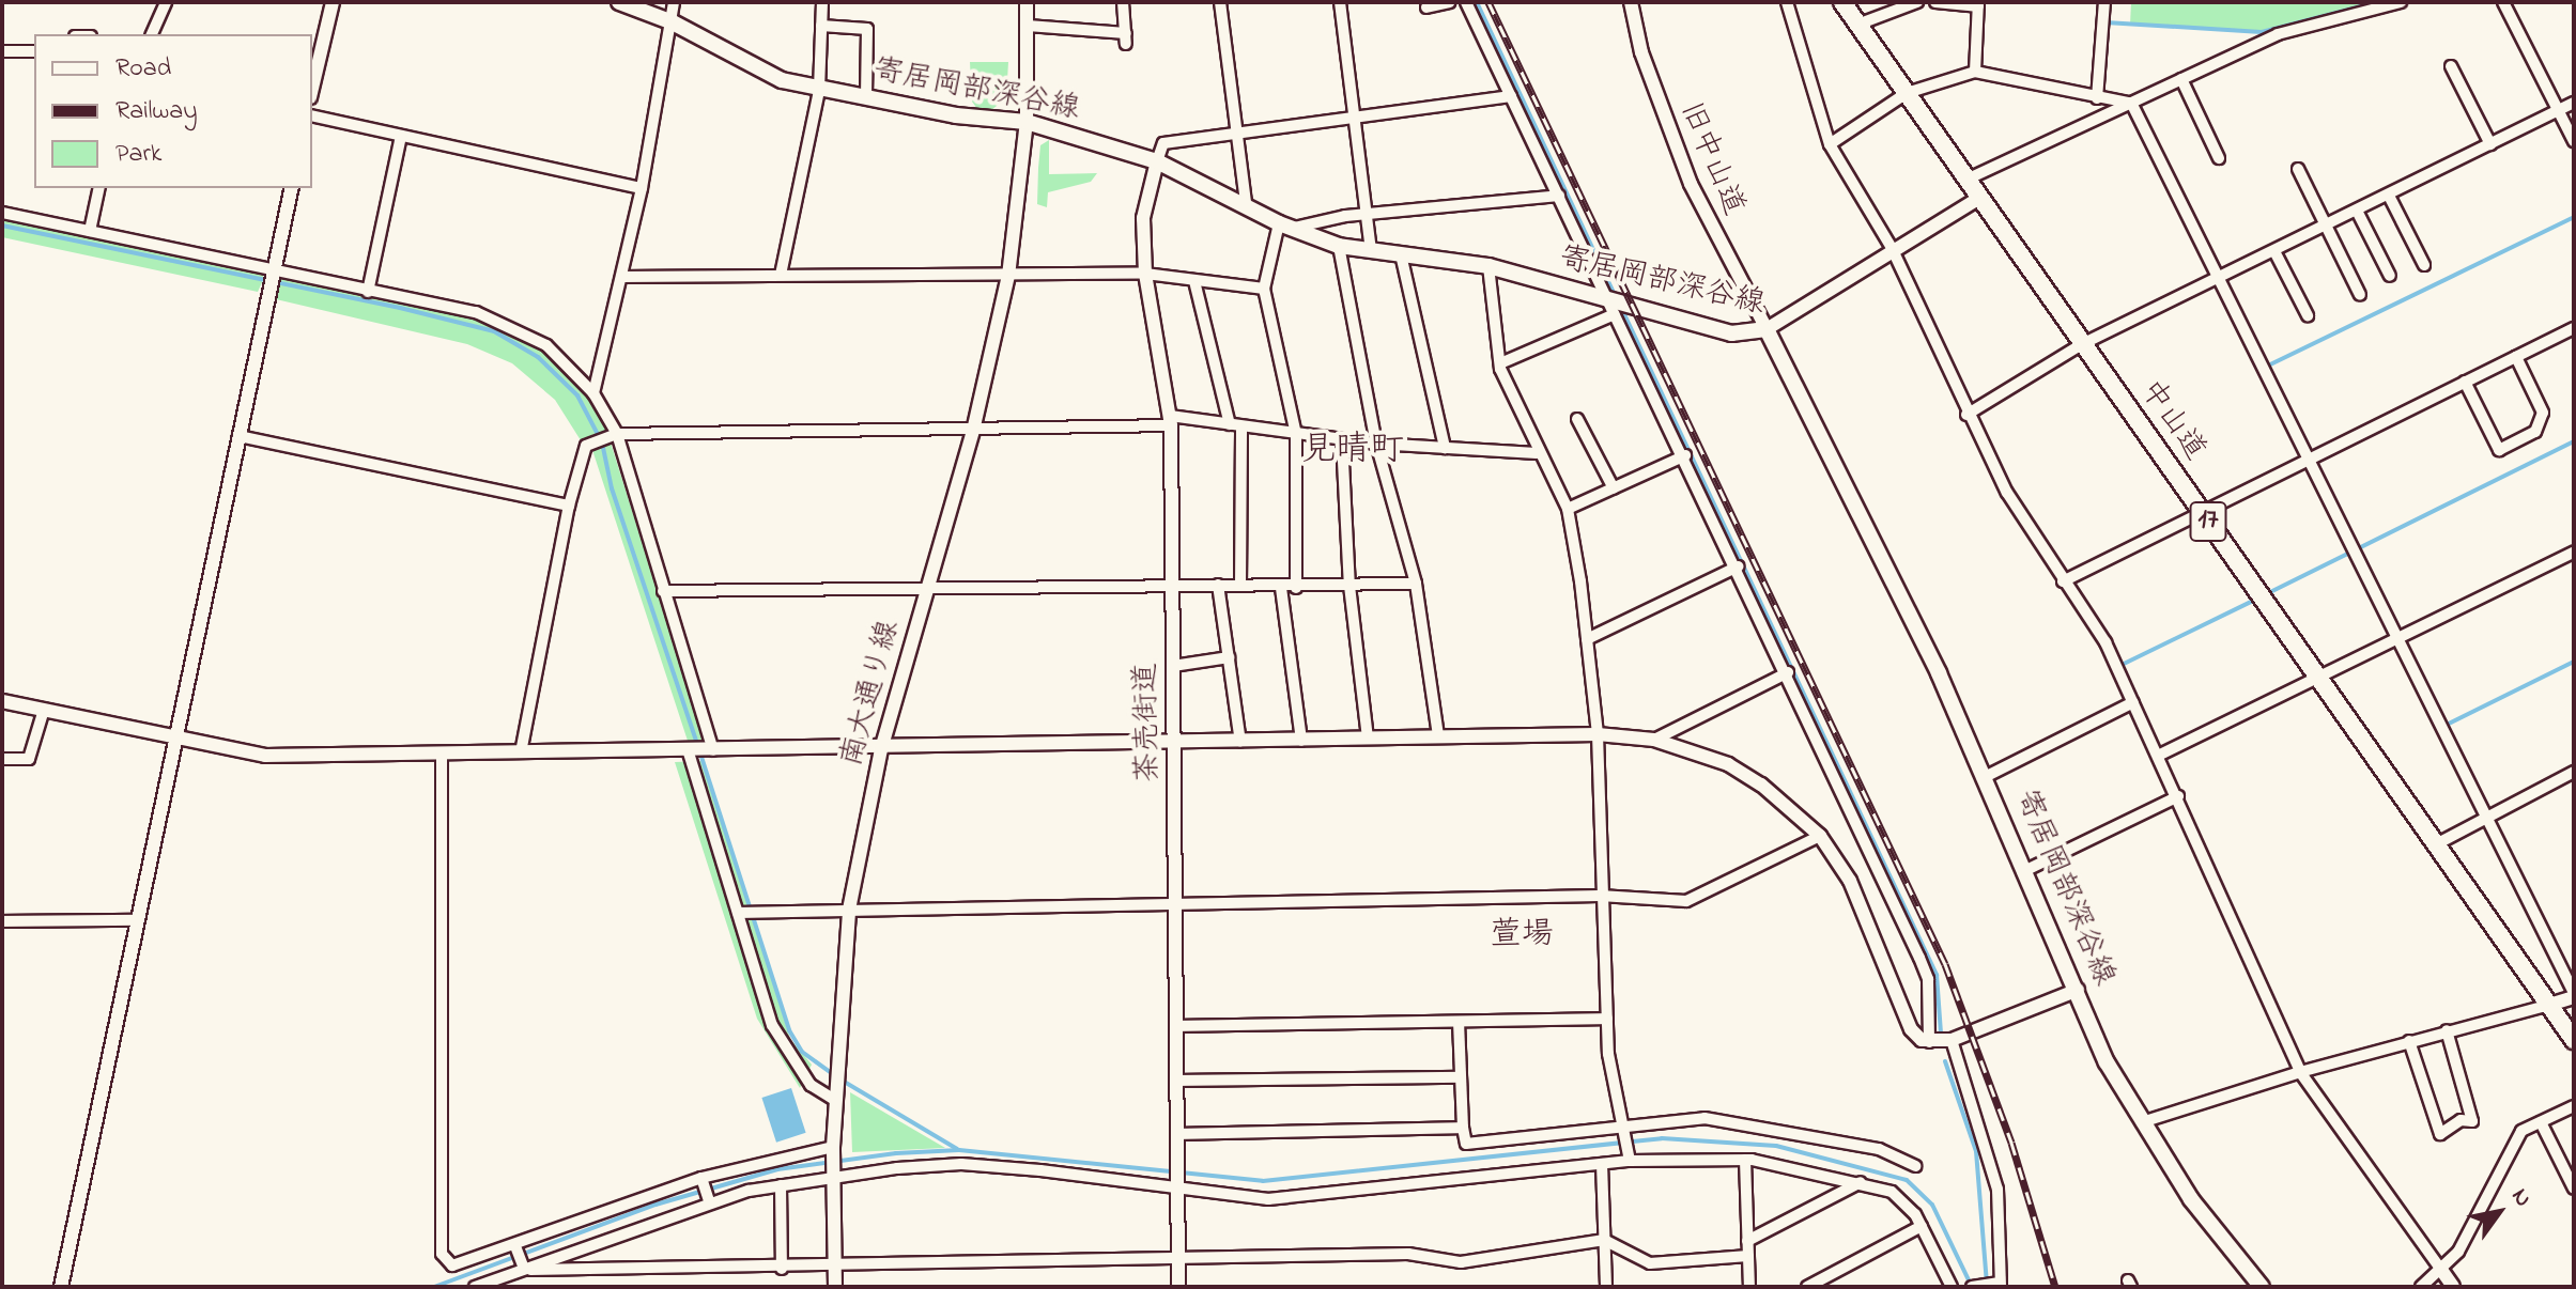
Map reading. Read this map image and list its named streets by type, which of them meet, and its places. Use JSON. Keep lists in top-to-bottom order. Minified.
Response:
{"streets":{"highway":["中山道","17"],"main road":["寄居岡部深谷線"],"street":["旧中山道","南大通り線","茶売街道"]},"crossings":[["寄居岡部深谷線","旧中山道"],["寄居岡部深谷線","南大通り線"],["寄居岡部深谷線","茶売街道"]],"districts":["見晴町","萱場"],"legend":["Road","Railway","Park"],"north":"top right"}
